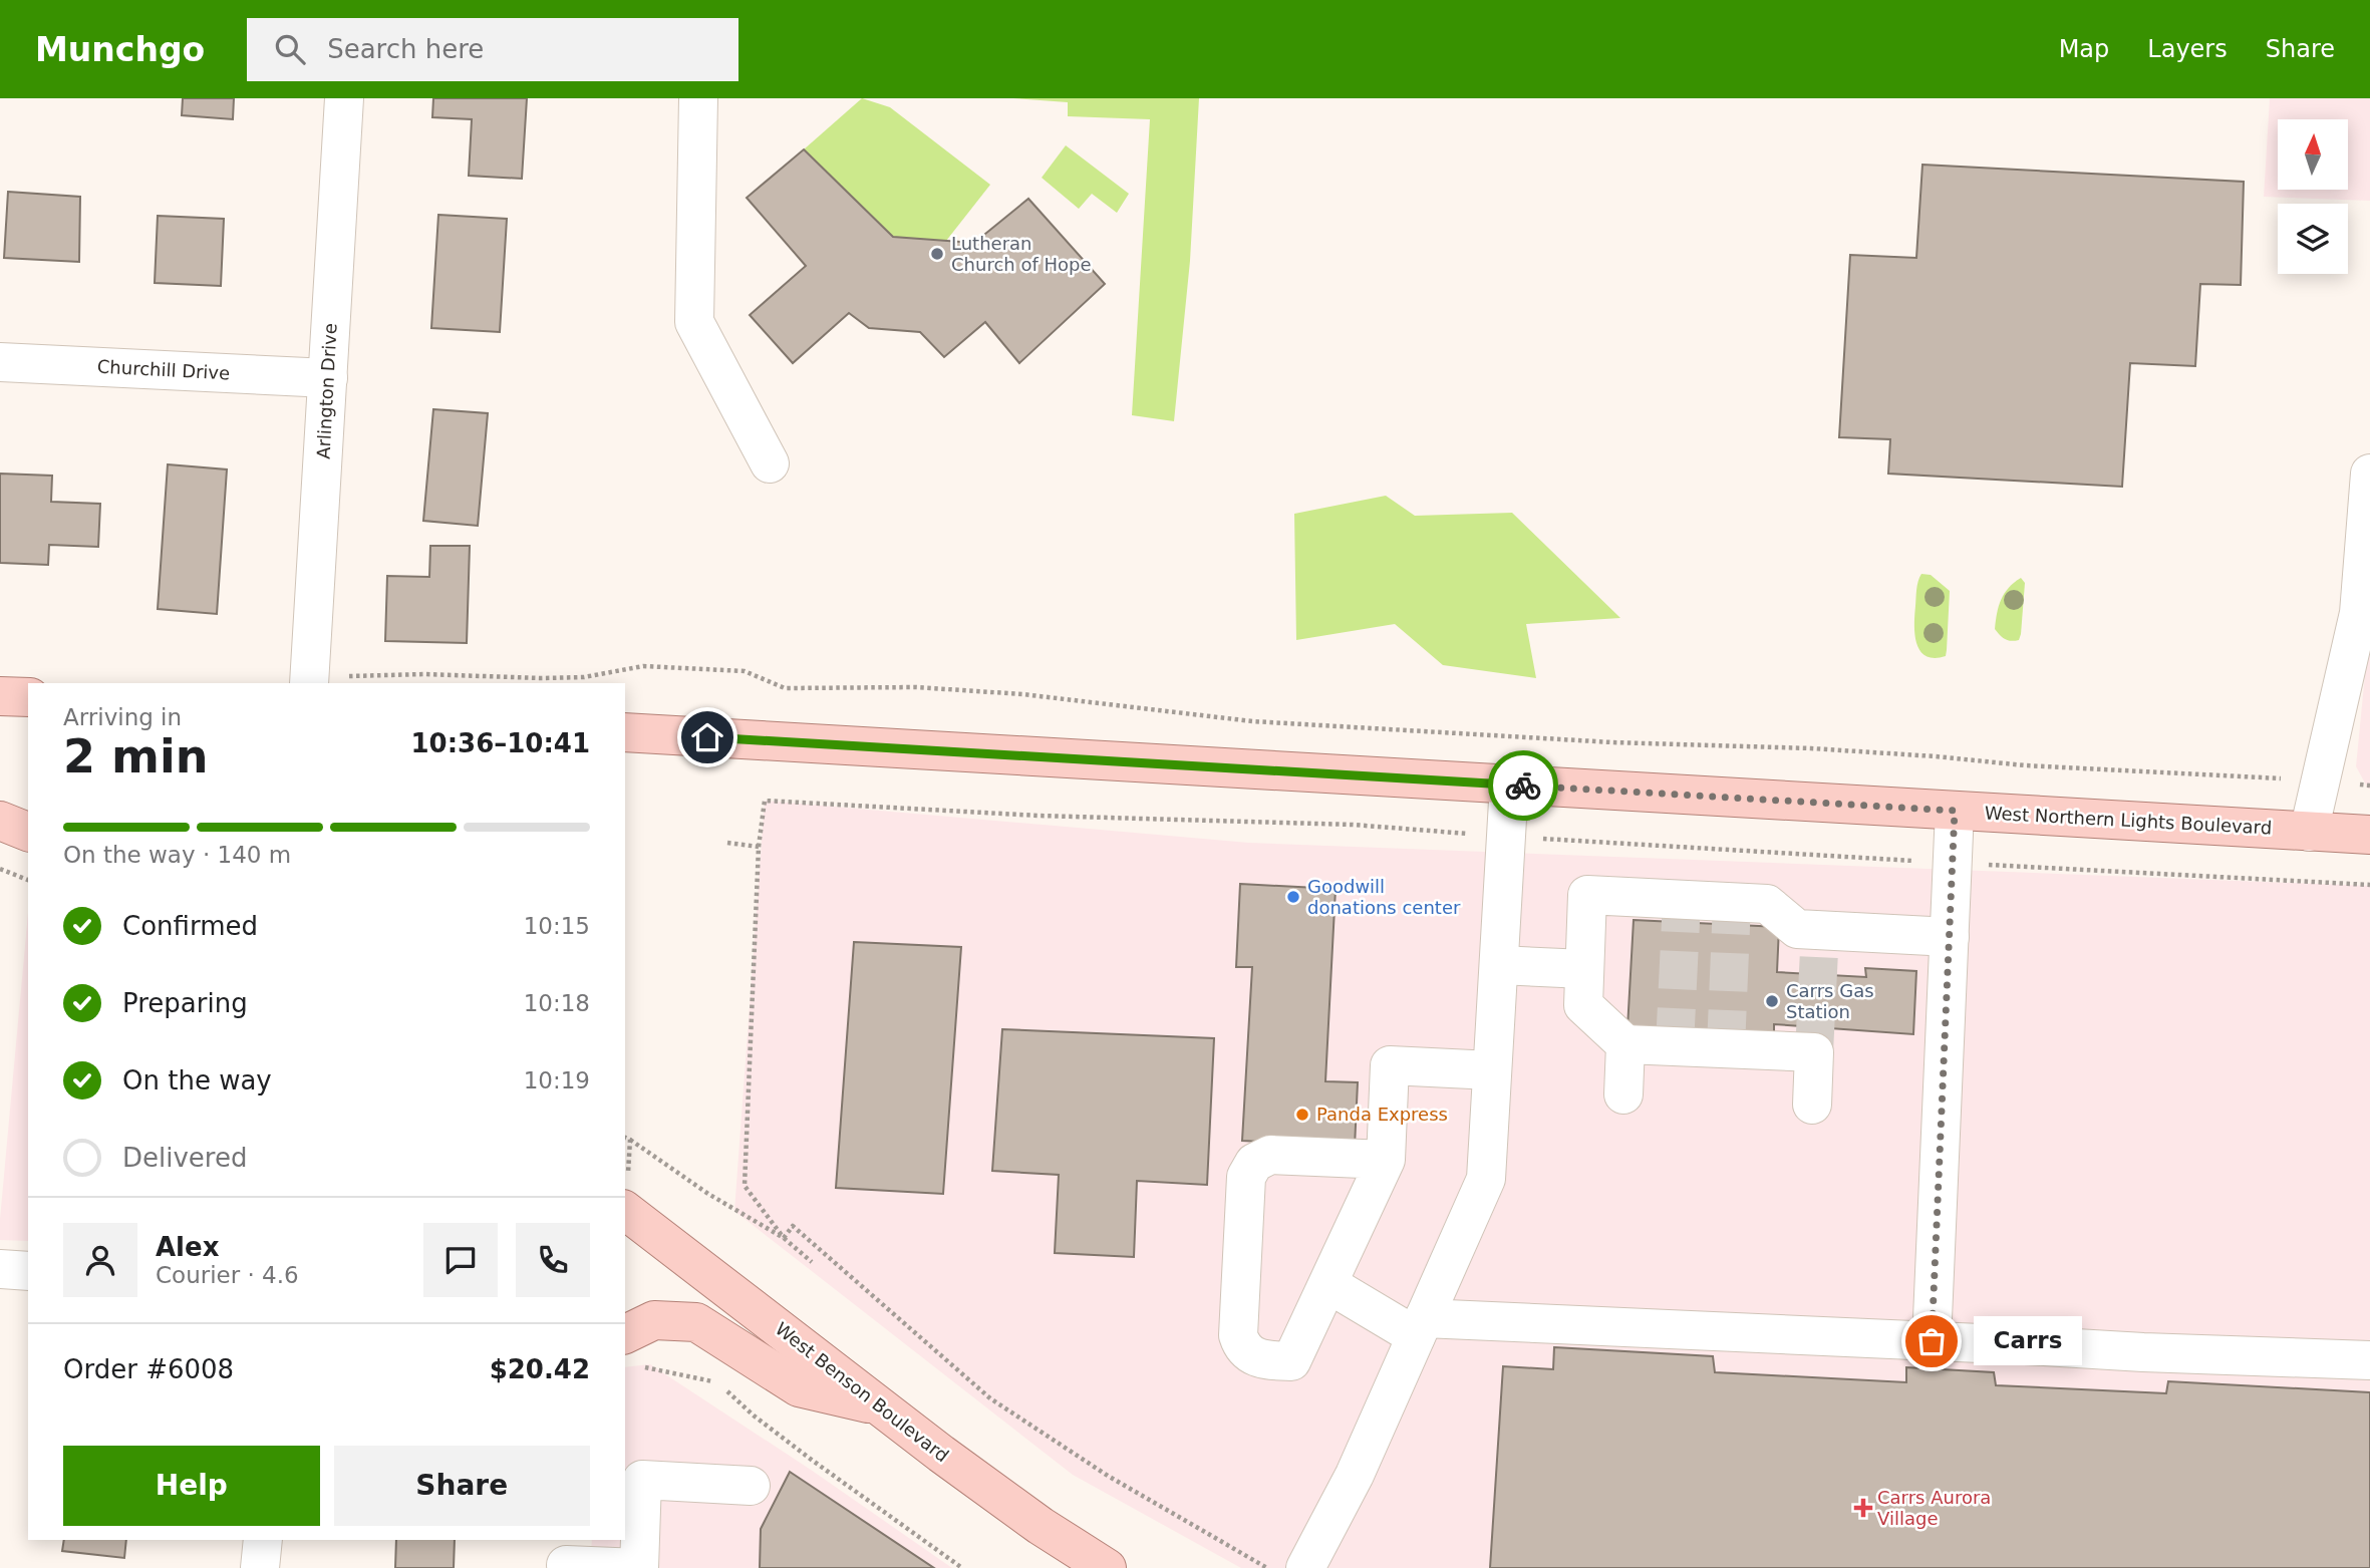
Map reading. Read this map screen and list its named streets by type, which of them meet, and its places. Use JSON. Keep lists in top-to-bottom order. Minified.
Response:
{"streets":{"main road":["West Northern Lights Boulevard","West Benson Boulevard"],"street":["Churchill Drive","Arlington Drive"]},"crossings":[["Churchill Drive","Arlington Drive"]],"places":{"other":["Lutheran Church of Hope","Goodwill donations center","Carrs Gas Station","Panda Express","Carrs"],"health":["Carrs Aurora Village"]},"north":"top","page":{"header":"Munchgo","search":"Search here","nav":["Map","Layers","Share"],"heading":["2 min","Arriving in","10:36–10:41"],"panel":["Alex","Courier · 4.6","Order #6008","$20.42"],"bar":"On the way · 140 m","list":[["Confirmed","10:15"],["Preparing","10:18"],["On the way","10:19"],"Delivered"],"bubble":"Carrs","buttons":["Help","Share"]}}
